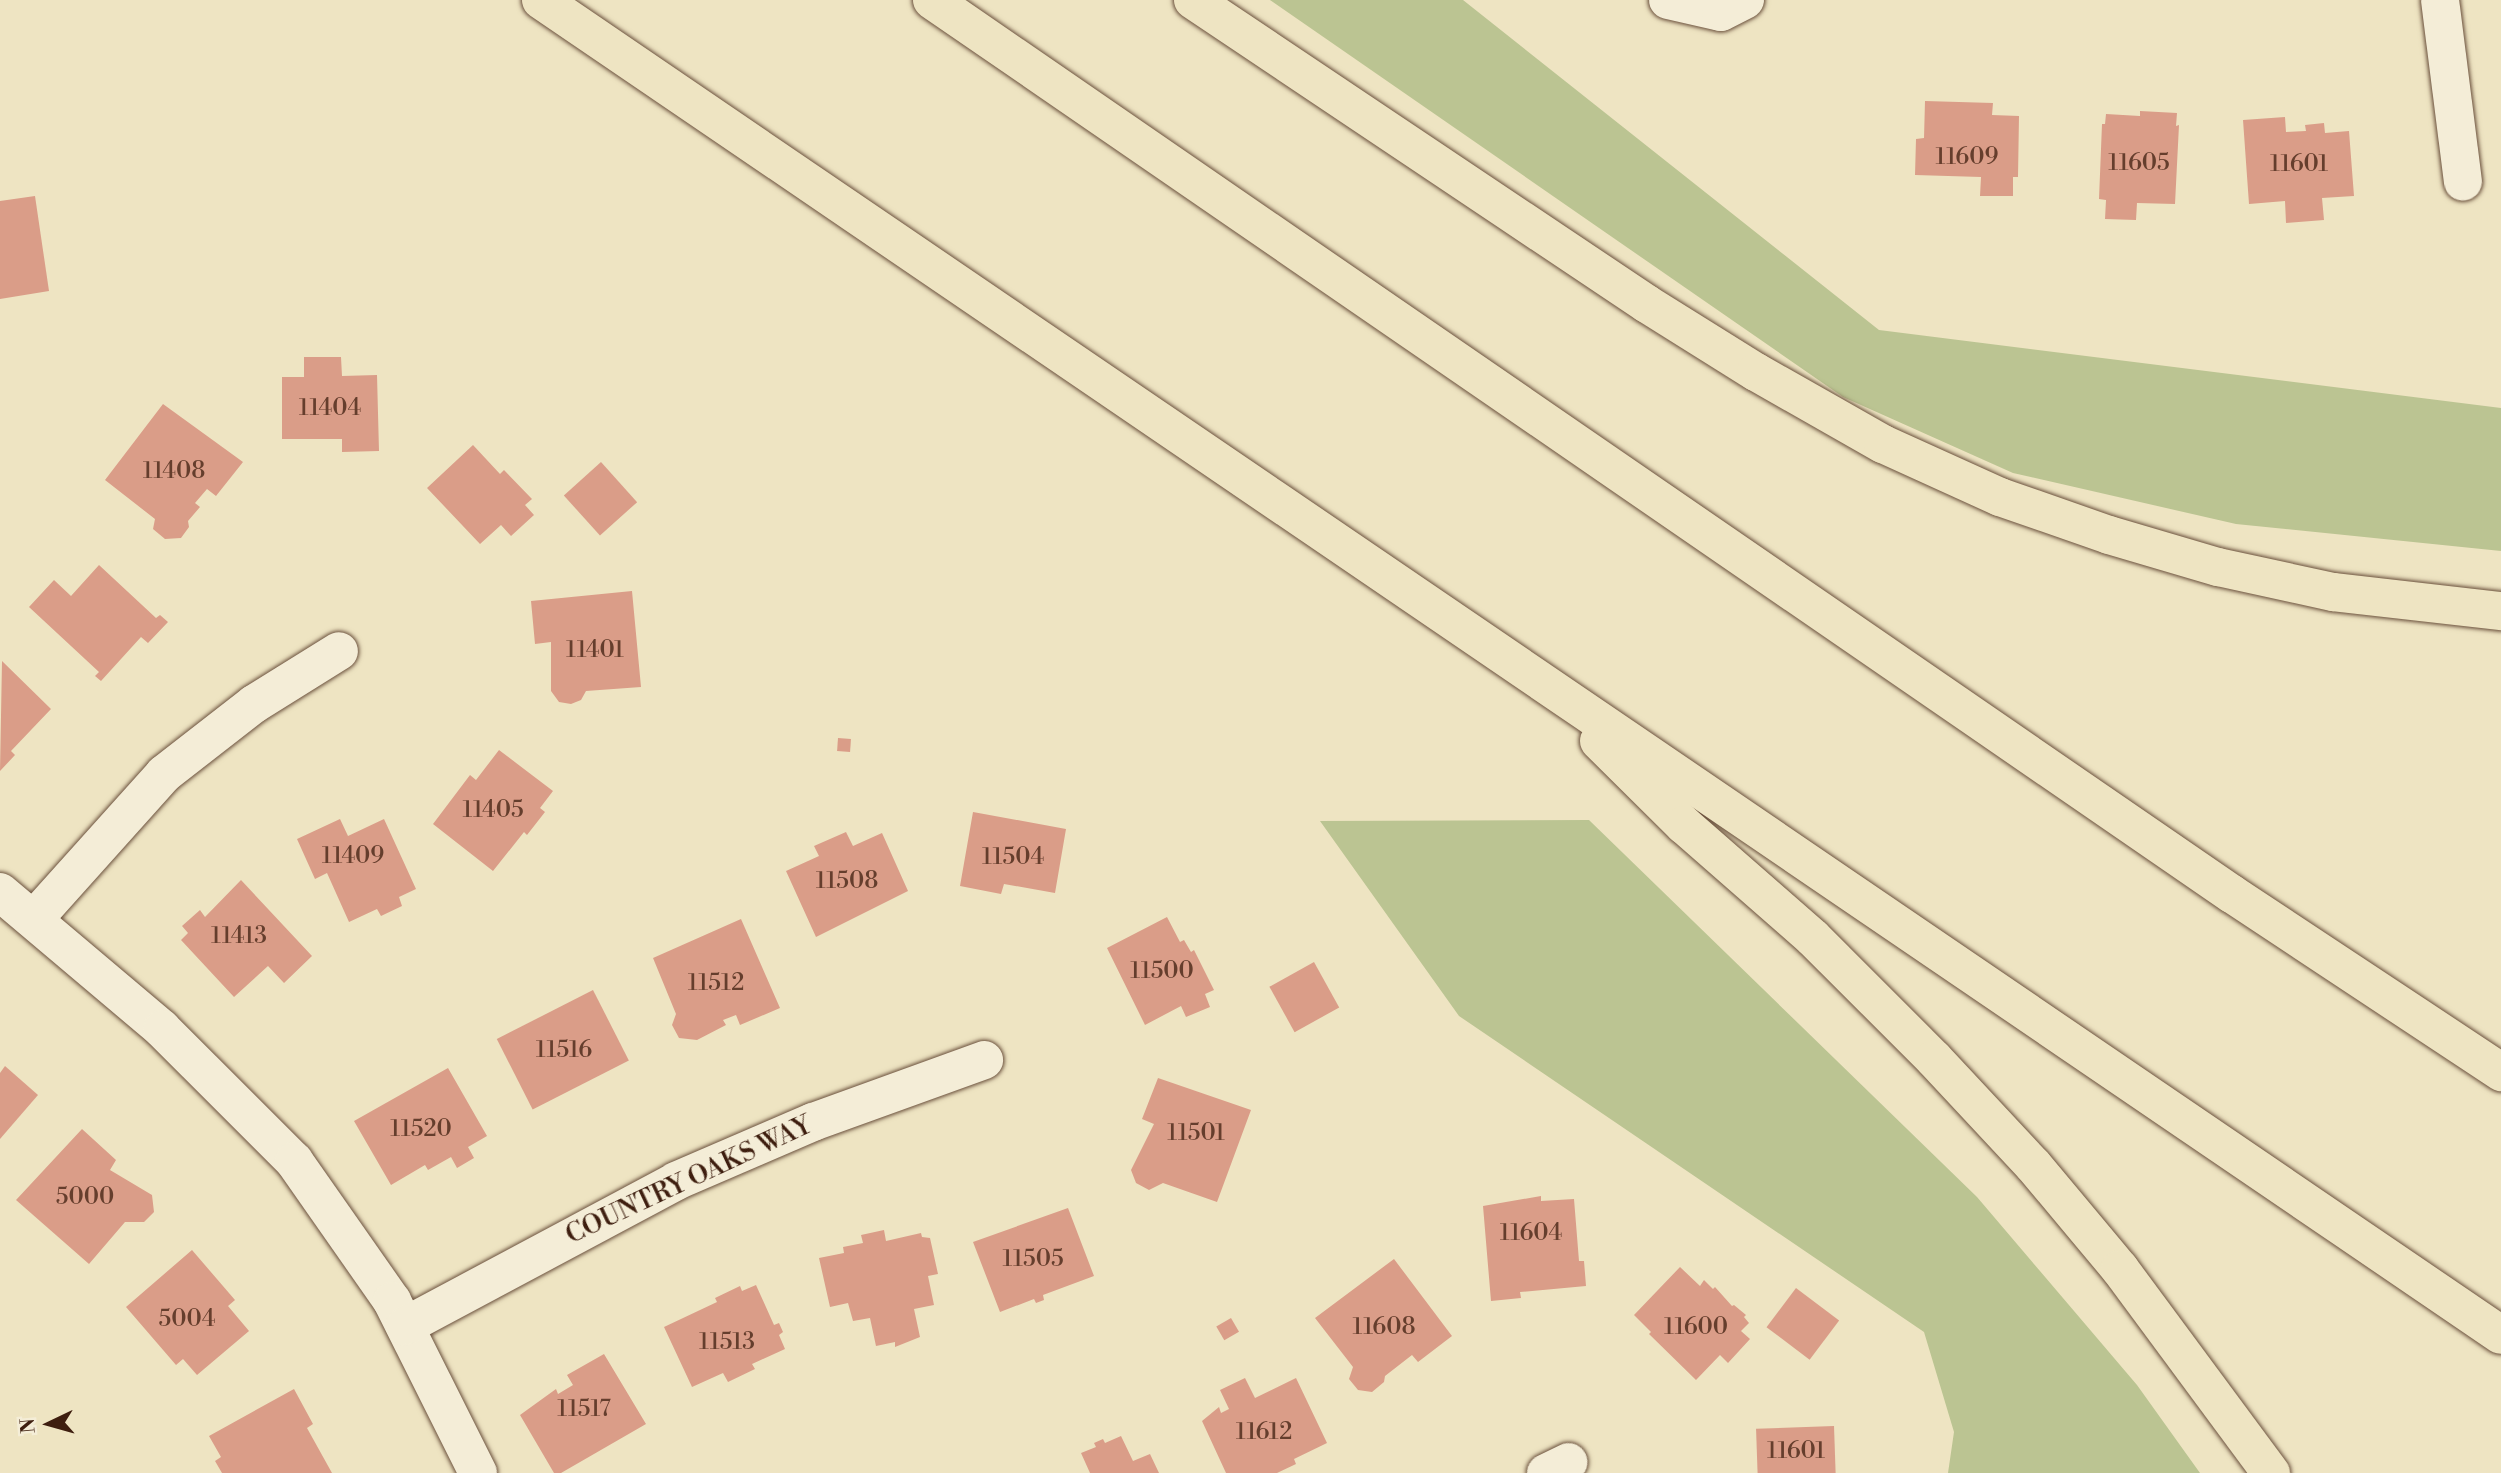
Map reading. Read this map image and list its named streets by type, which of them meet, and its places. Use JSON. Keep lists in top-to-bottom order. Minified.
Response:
{"streets":{"street":["COUNTRY OAKS WAY"]},"house_numbers":["11609","11605","11601","11404","11408","11401","11405","11409","11504","11508","11413","11500","11512","11516","11520","11501","5000","11604","11505","5004","11608","11600","11513","11517","11612","11601"],"north":"left"}
